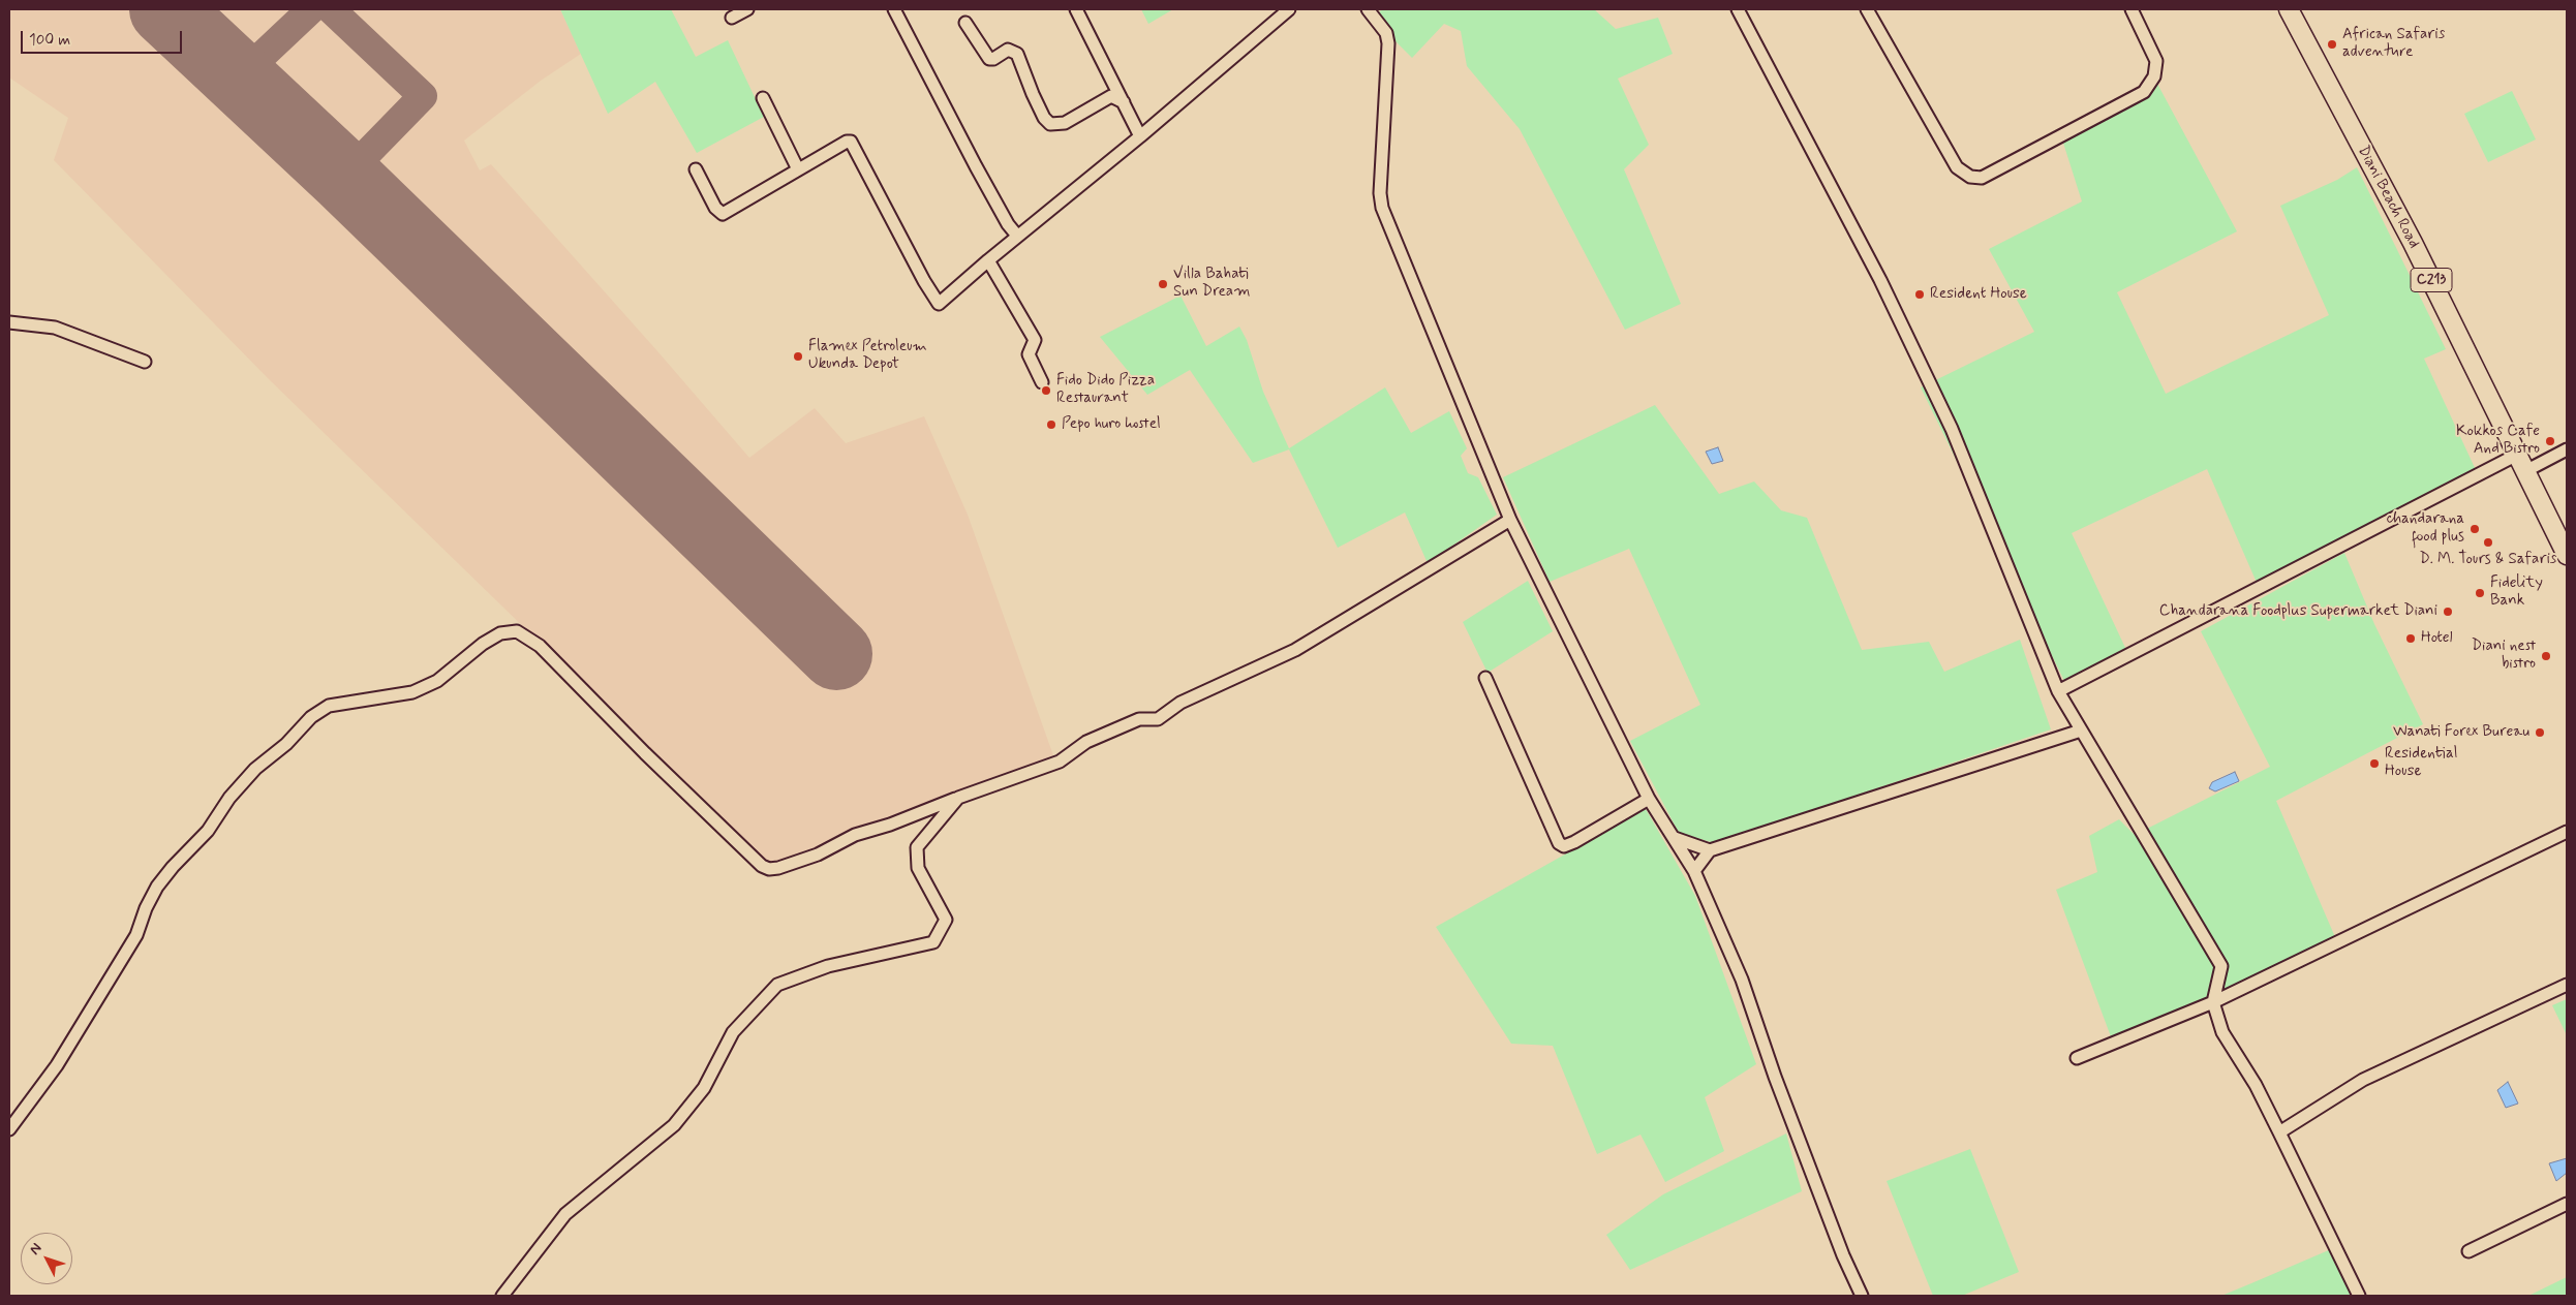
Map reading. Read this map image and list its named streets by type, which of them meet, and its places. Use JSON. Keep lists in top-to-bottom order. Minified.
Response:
{"streets":{"main road":["Diani Beach Road","C213"]},"places":["African Safaris adventure","Villa Bahati Sun Dream","Resident House","Flamex Petroleum Ukunda Depot","Fido Dido Pizza Restaurant","Pepo huro hostel","Kokkos Cafe And Bistro","chandarana food plus","D. M. Tours & Safaris","Fidelity Bank","Chandarana Foodplus Supermarket Diani","Hotel","Diani nest bistro","Wanati Forex Bureau","Residential House"],"scale_bar":"100 m","north":"top left"}
